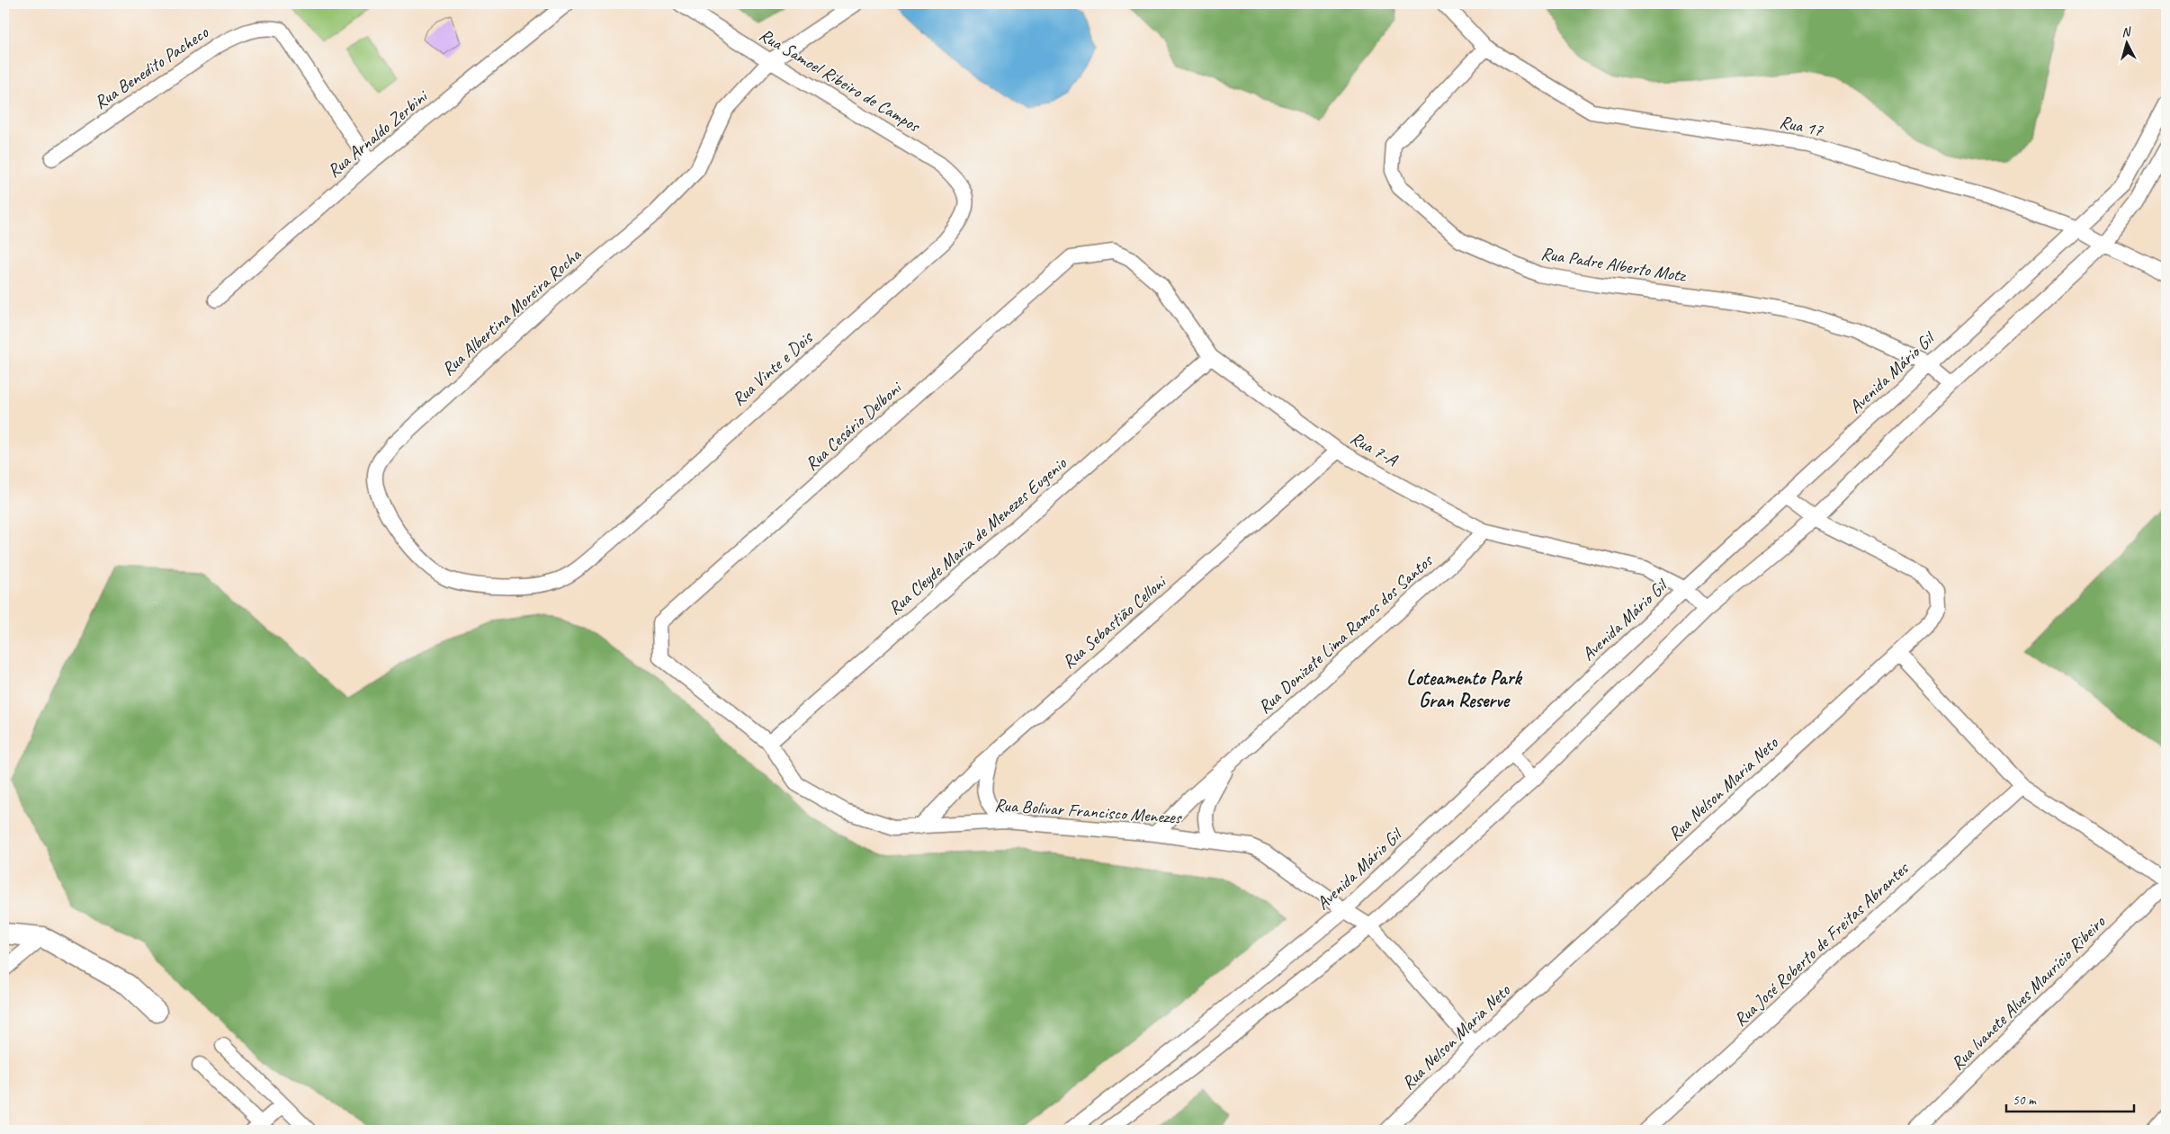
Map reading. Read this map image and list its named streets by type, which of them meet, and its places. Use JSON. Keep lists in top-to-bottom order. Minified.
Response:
{"streets":{"street":["Rua Benedito Pacheco","Rua Samoel Ribeiro de Campos","Rua 17","Rua Arnaldo Zerbini","Rua Padre Alberto Motz","Rua Albertina Moreira Rocha","Rua Vinte e Dois","Avenida Mário Gil","Rua Cesário Delboni","Rua 7-A","Rua Cleyde Maria de Menezes Eugenio","Rua Sebastião Celloni","Rua Donizete Lima Ramos dos Santos","Rua Nelson Maria Neto","Rua Bolivar Francisco Menezes","Rua José Roberto de Freitas Abrantes","Rua lvanete Alves Maurício Ribeiro"]},"crossings":[["Rua Benedito Pacheco","Rua Arnaldo Zerbini"],["Rua Samoel Ribeiro de Campos","Rua Albertina Moreira Rocha"],["Rua Samoel Ribeiro de Campos","Rua Vinte e Dois"],["Rua 17","Rua Padre Alberto Motz"],["Rua 17","Avenida Mário Gil"],["Rua Padre Alberto Motz","Avenida Mário Gil"],["Rua Albertina Moreira Rocha","Rua Vinte e Dois"],["Avenida Mário Gil","Rua 7-A"],["Avenida Mário Gil","Rua Nelson Maria Neto"],["Avenida Mário Gil","Rua Bolivar Francisco Menezes"],["Rua Cesário Delboni","Rua 7-A"],["Rua Cesário Delboni","Rua Bolivar Francisco Menezes"],["Rua 7-A","Rua Cleyde Maria de Menezes Eugenio"],["Rua 7-A","Rua Sebastião Celloni"],["Rua 7-A","Rua Donizete Lima Ramos dos Santos"],["Rua Cleyde Maria de Menezes Eugenio","Rua Bolivar Francisco Menezes"],["Rua Sebastião Celloni","Rua Bolivar Francisco Menezes"],["Rua Donizete Lima Ramos dos Santos","Rua Bolivar Francisco Menezes"],["Rua Nelson Maria Neto","Rua Bolivar Francisco Menezes"]],"districts":["Loteamento Park Gran Reserve"],"scale_bar":"50 m","north":"top"}
